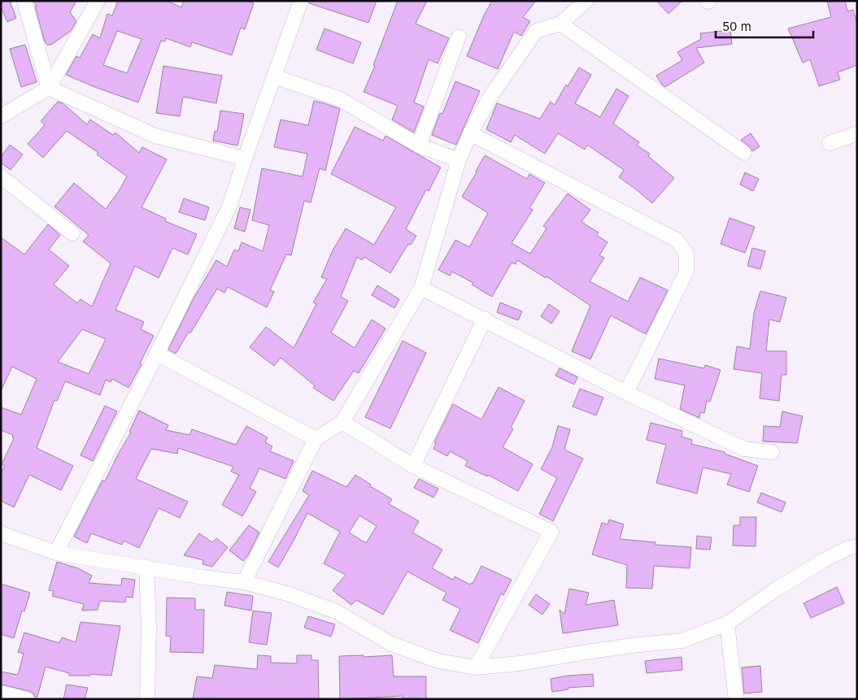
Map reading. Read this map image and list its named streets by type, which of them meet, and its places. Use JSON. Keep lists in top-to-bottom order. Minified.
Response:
{"scale_bar":"50 m"}
